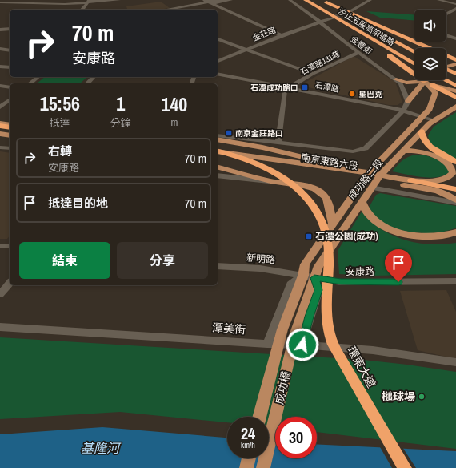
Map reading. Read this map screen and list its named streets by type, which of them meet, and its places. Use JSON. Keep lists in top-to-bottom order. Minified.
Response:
{"streets":{"highway":["汐止五股高架道路","環東大道"],"main road":["南京東路六段","成功路二段","成功橋"],"street":["金莊路","金豐街","石潭路131巷","石潭路","新明路","安康路","潭美街"]},"crossings":[["金莊路","金豐街"],["金豐街","石潭路131巷"],["石潭路131巷","石潭路"],["石潭路","成功路二段"],["成功路二段","新明路"],["成功路二段","安康路"],["成功路二段","成功橋"],["新明路","安康路"]],"water":["基隆河"],"places":{"transit":["石潭成功路口","南京金莊路口","石潭公園(成功)"],"other":["星巴克","槌球場"]},"page":{"turn":["70 m","安康路"],"eta":["15:56","抵達","1","分鐘","140","m"],"list":[{"name":"右轉","note":"安康路","value":"70 m"},{"name":"抵達目的地","value":"70 m"}],"buttons":["結束","分享"],"speed":"24 km/h","limit":"30"}}
